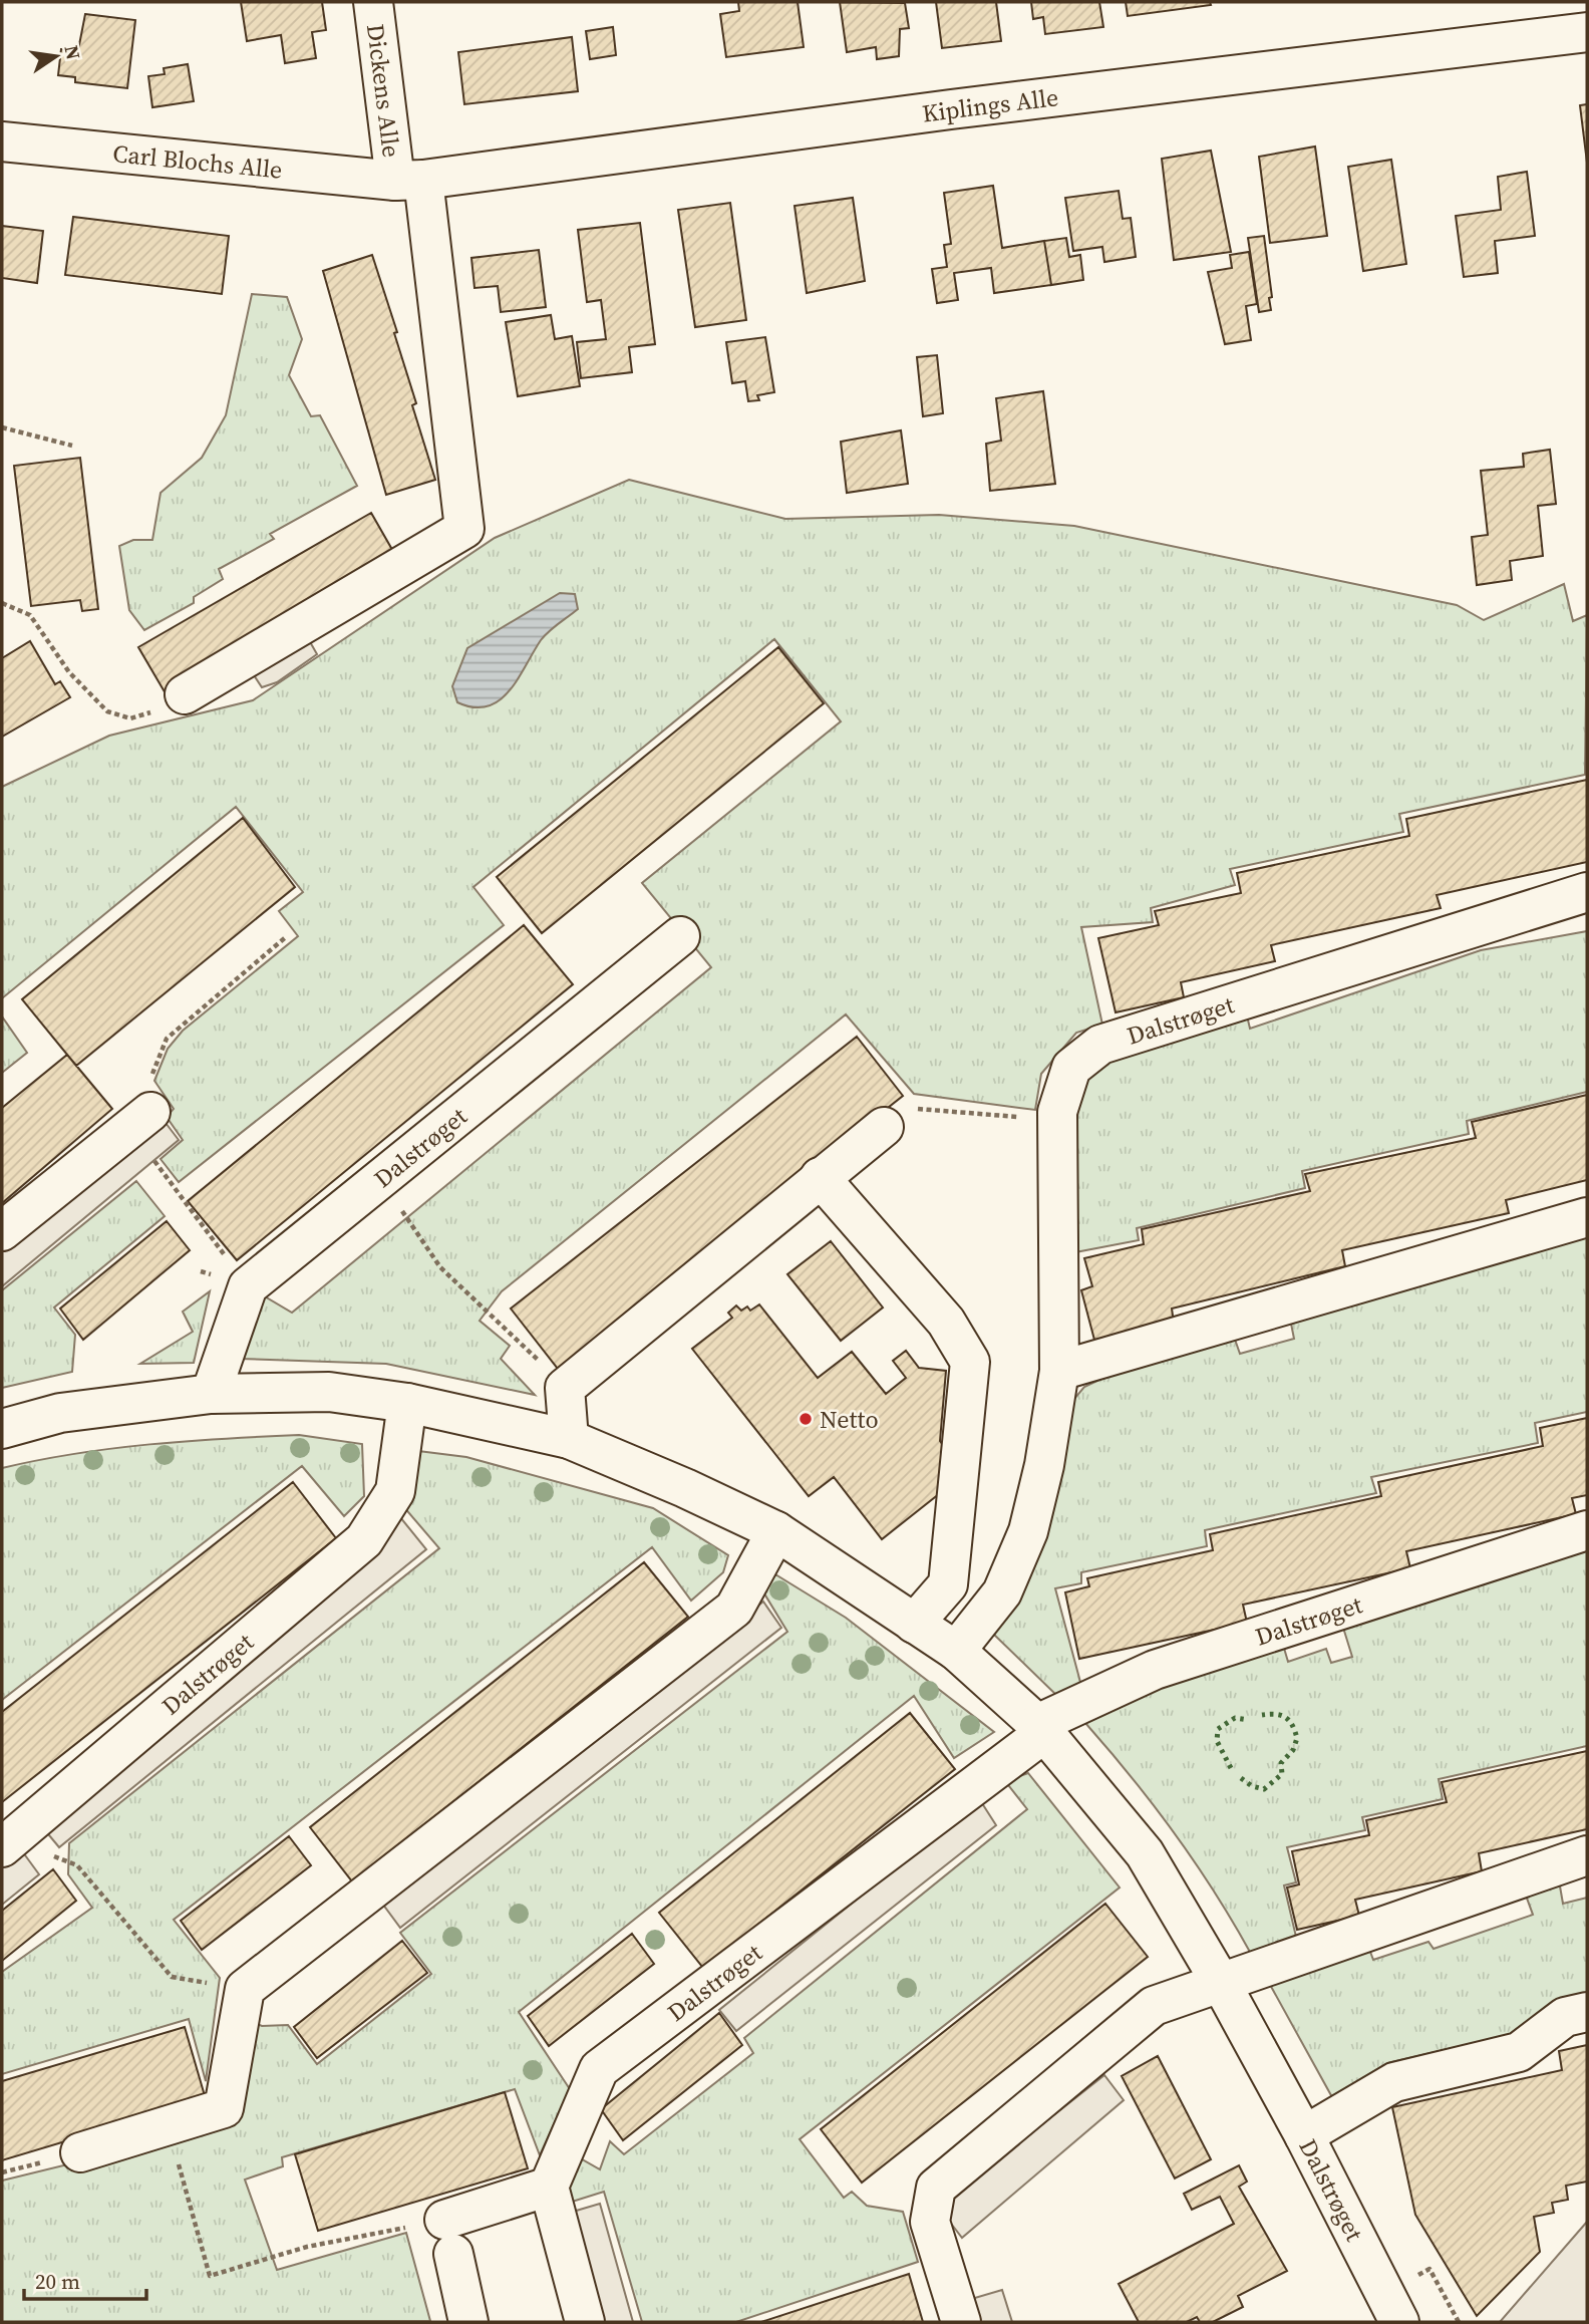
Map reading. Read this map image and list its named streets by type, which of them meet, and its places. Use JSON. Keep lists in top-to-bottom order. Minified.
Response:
{"streets":{"street":["Dickens Alle","Kiplings Alle","Carl Blochs Alle","Dalstrøget"]},"crossings":[["Dickens Alle","Kiplings Alle"],["Dickens Alle","Carl Blochs Alle"],["Kiplings Alle","Carl Blochs Alle"]],"places":["Netto"],"scale_bar":"20 m","north":"right"}
